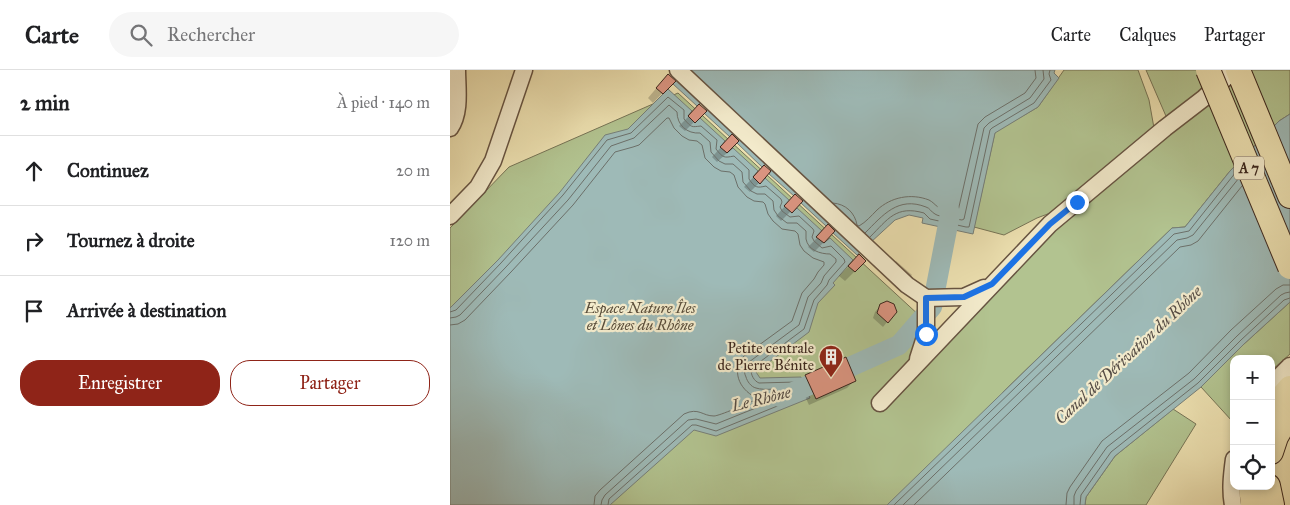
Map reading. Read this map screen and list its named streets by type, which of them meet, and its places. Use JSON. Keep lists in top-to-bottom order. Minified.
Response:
{"streets":{"highway":["A 7"]},"water":["Canal de Dérivation du Rhône","Le Rhône"],"parks":["Espace Nature Îles et Lônes du Rhône"],"places":{"building":["Petite centrale de Pierre Bénite"]},"page":{"header":"Carte","search":"Rechercher","nav":["Carte","Calques","Partager"],"heading":["2 min","À pied · 140 m"],"list":[["Continuez","20 m"],["Tournez à droite","120 m"],"Arrivée à destination"],"buttons":["Enregistrer","Partager"],"map_buttons":["+","−"]}}
